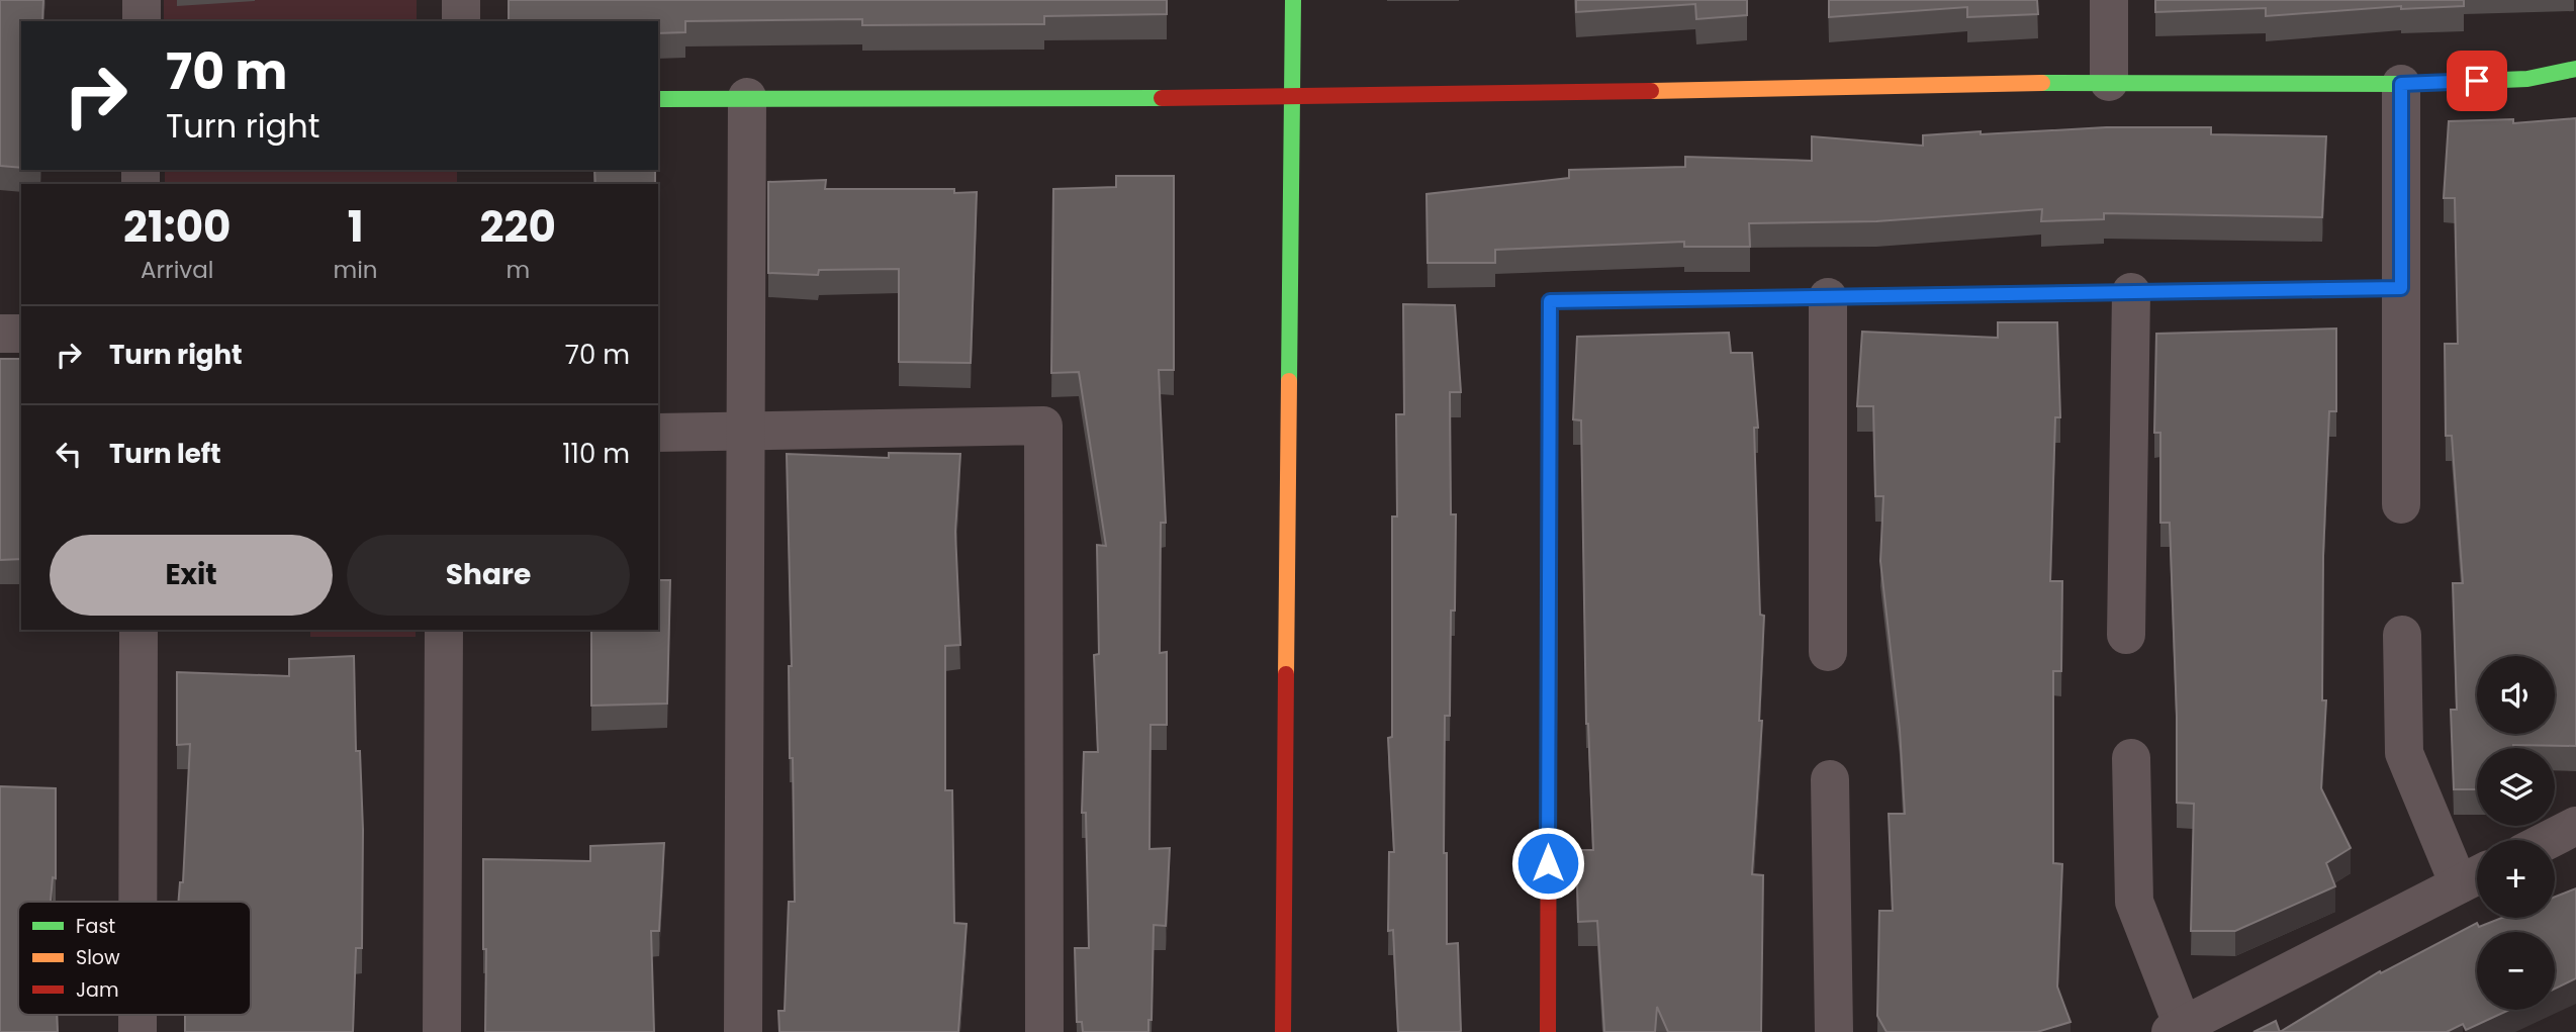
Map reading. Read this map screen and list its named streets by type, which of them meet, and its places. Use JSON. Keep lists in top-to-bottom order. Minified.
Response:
{"legend":["Fast","Slow","Jam"],"page":{"turn":["70 m","Turn right"],"eta":["21:00","Arrival","1","min","220","m"],"list":[{"name":"Turn right","value":"70 m"},{"name":"Turn left","value":"110 m"}],"buttons":["Exit","Share"],"map_buttons":["+","−"]}}
